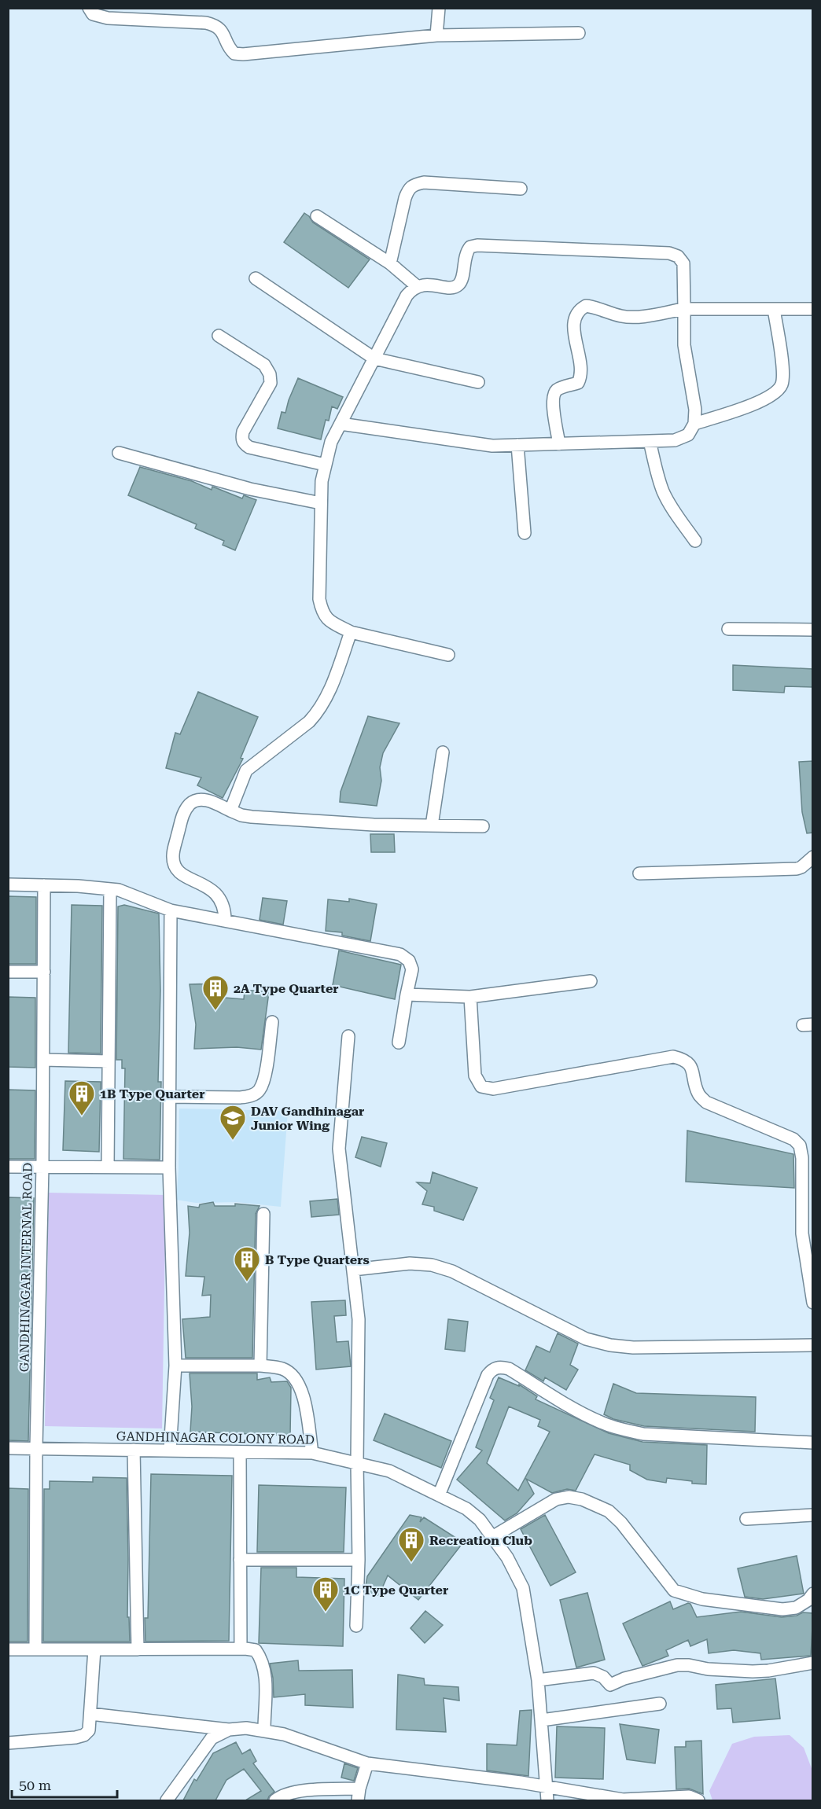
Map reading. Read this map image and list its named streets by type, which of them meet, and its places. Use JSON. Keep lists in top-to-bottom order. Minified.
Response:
{"streets":{"street":["GANDHINAGAR INTERNAL ROAD","GANDHINAGAR COLONY ROAD"]},"crossings":[["GANDHINAGAR INTERNAL ROAD","GANDHINAGAR COLONY ROAD"]],"places":{"building":["2A Type Quarter","1B Type Quarter","B Type Quarters","Recreation Club","1C Type Quarter"],"school or university":["DAV Gandhinagar Junior Wing"]},"scale_bar":"50 m"}
